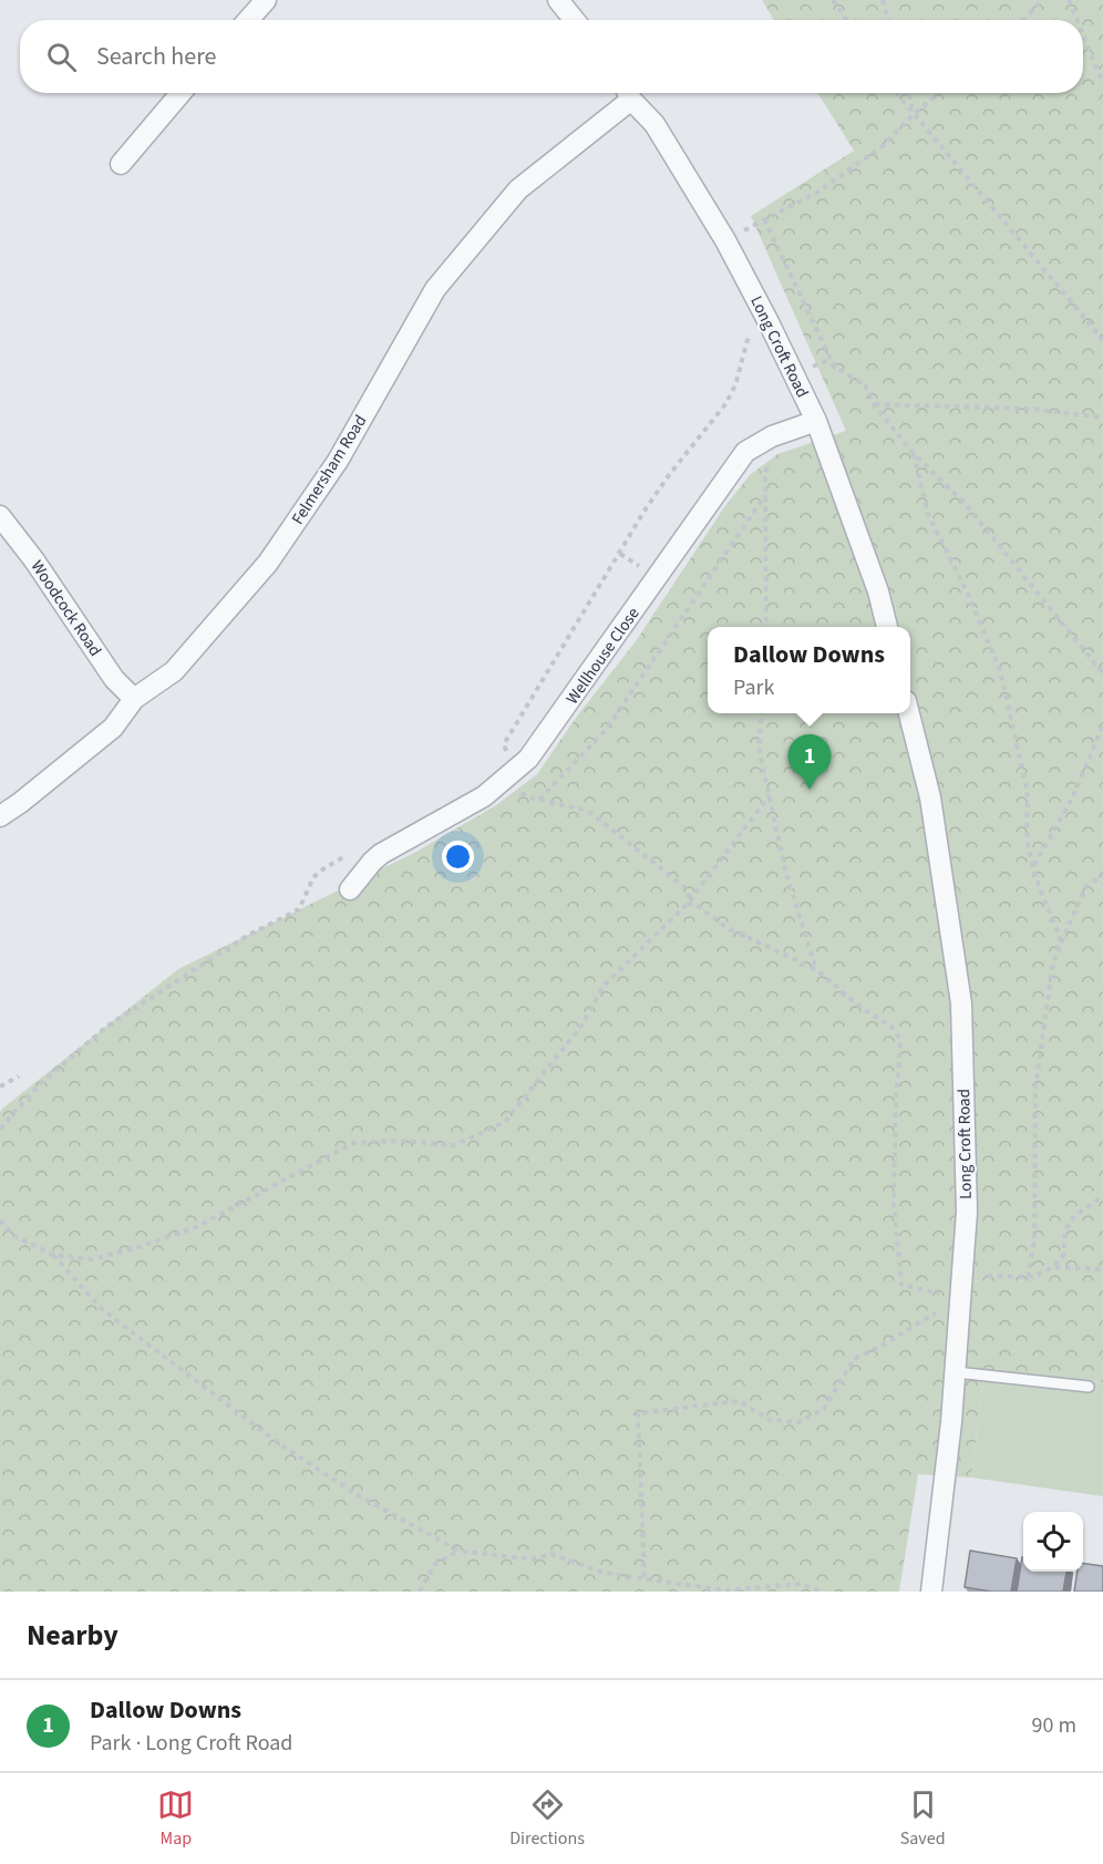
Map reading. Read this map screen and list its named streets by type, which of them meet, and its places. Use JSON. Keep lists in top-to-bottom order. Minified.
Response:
{"streets":{"street":["Long Croft Road","Felmersham Road","Woodcock Road","Wellhouse Close"]},"crossings":[["Long Croft Road","Wellhouse Close"],["Felmersham Road","Woodcock Road"]],"page":{"search":"Search here","popup":["Dallow Downs","Park"],"pins":"1","heading":"Nearby","list":[{"mark":"1","name":"Dallow Downs","note":"Park · Long Croft Road","value":"90 m"}],"nav":["Map","Directions","Saved"]}}
